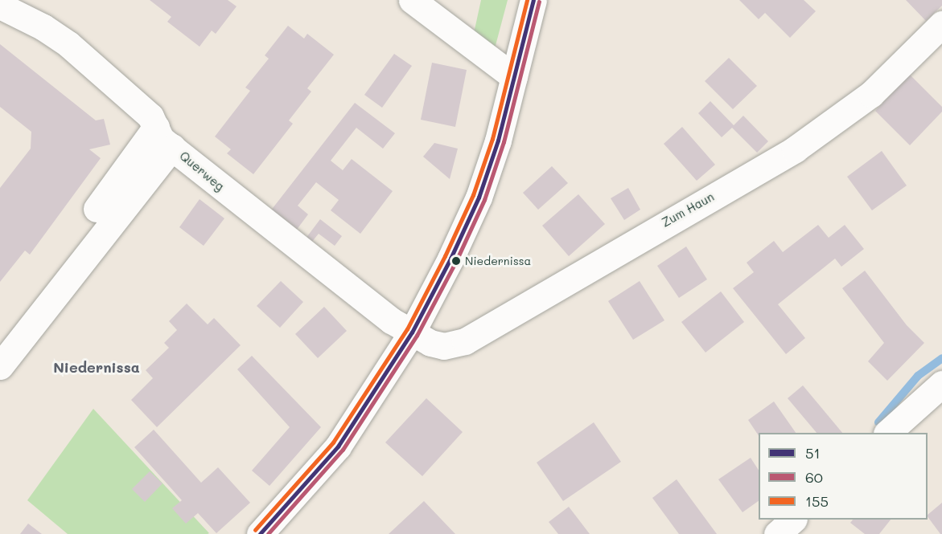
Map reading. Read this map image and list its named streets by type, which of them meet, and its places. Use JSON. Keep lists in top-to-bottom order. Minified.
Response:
{"streets":{"street":["Querweg","Zum Haun"]},"crossings":[["Querweg","Zum Haun"]],"districts":["Niedernissa"],"places":["Niedernissa"],"lines":["transit line 51","transit line 155","transit line 60"],"legend":["51","60","155"]}
